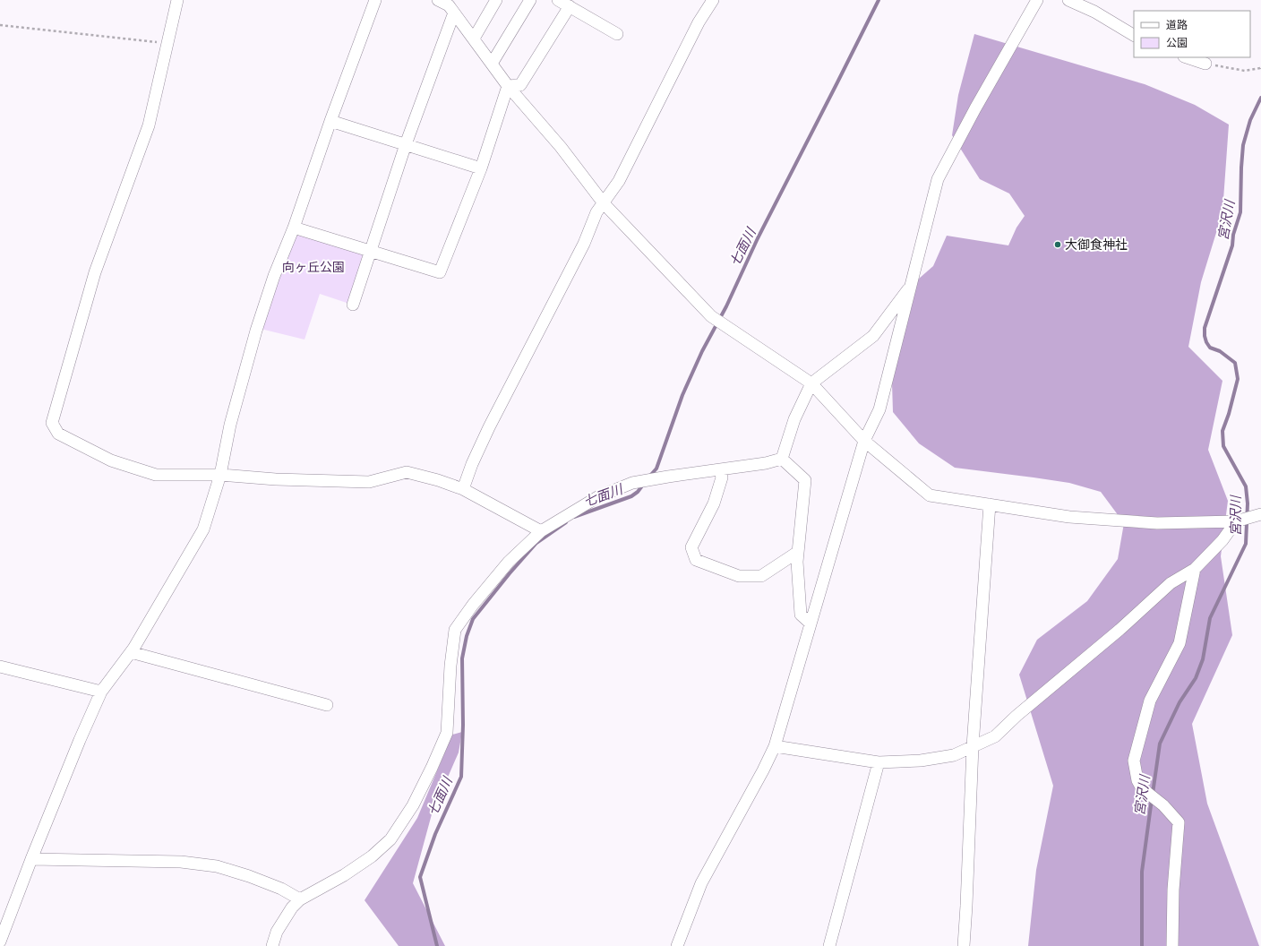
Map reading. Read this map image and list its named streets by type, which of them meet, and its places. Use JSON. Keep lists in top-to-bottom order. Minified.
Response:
{"water":["宮沢川","七面川"],"parks":["向ヶ丘公園"],"places":["大御食神社"],"legend":["道路","公園"]}
